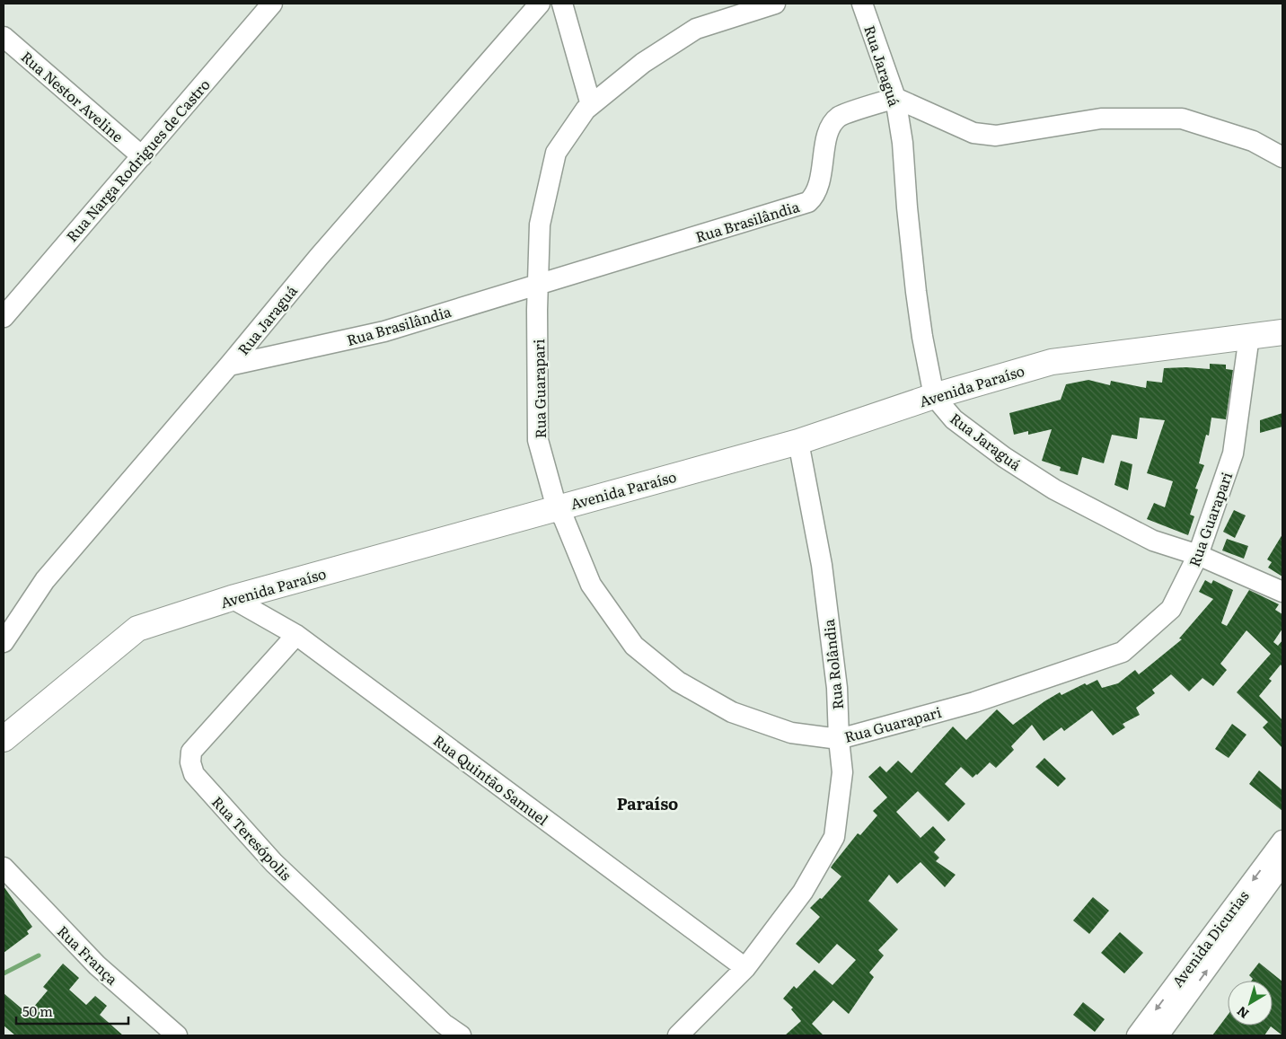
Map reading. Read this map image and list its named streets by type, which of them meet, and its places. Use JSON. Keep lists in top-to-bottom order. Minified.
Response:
{"streets":{"main road":["Avenida Paraíso"],"street":["Rua Jaraguá","Rua Nestor Aveline","Rua Narga Rodrigues de Castro","Rua Brasilândia","Rua Guarapari","Rua Rolândia","Rua Quintão Samuel","Rua Teresópolis","Avenida Dicurias","Rua França"]},"crossings":[["Rua Jaraguá","Rua Brasilândia"],["Rua Jaraguá","Avenida Paraíso"],["Rua Jaraguá","Rua Guarapari"],["Rua Nestor Aveline","Rua Narga Rodrigues de Castro"],["Rua Brasilândia","Rua Guarapari"],["Avenida Paraíso","Rua Guarapari"],["Avenida Paraíso","Rua Rolândia"],["Avenida Paraíso","Rua Quintão Samuel"],["Rua Guarapari","Rua Rolândia"],["Rua Rolândia","Rua Quintão Samuel"],["Rua Quintão Samuel","Rua Teresópolis"]],"districts":["Paraíso"],"scale_bar":"50 m","north":"bottom left"}
